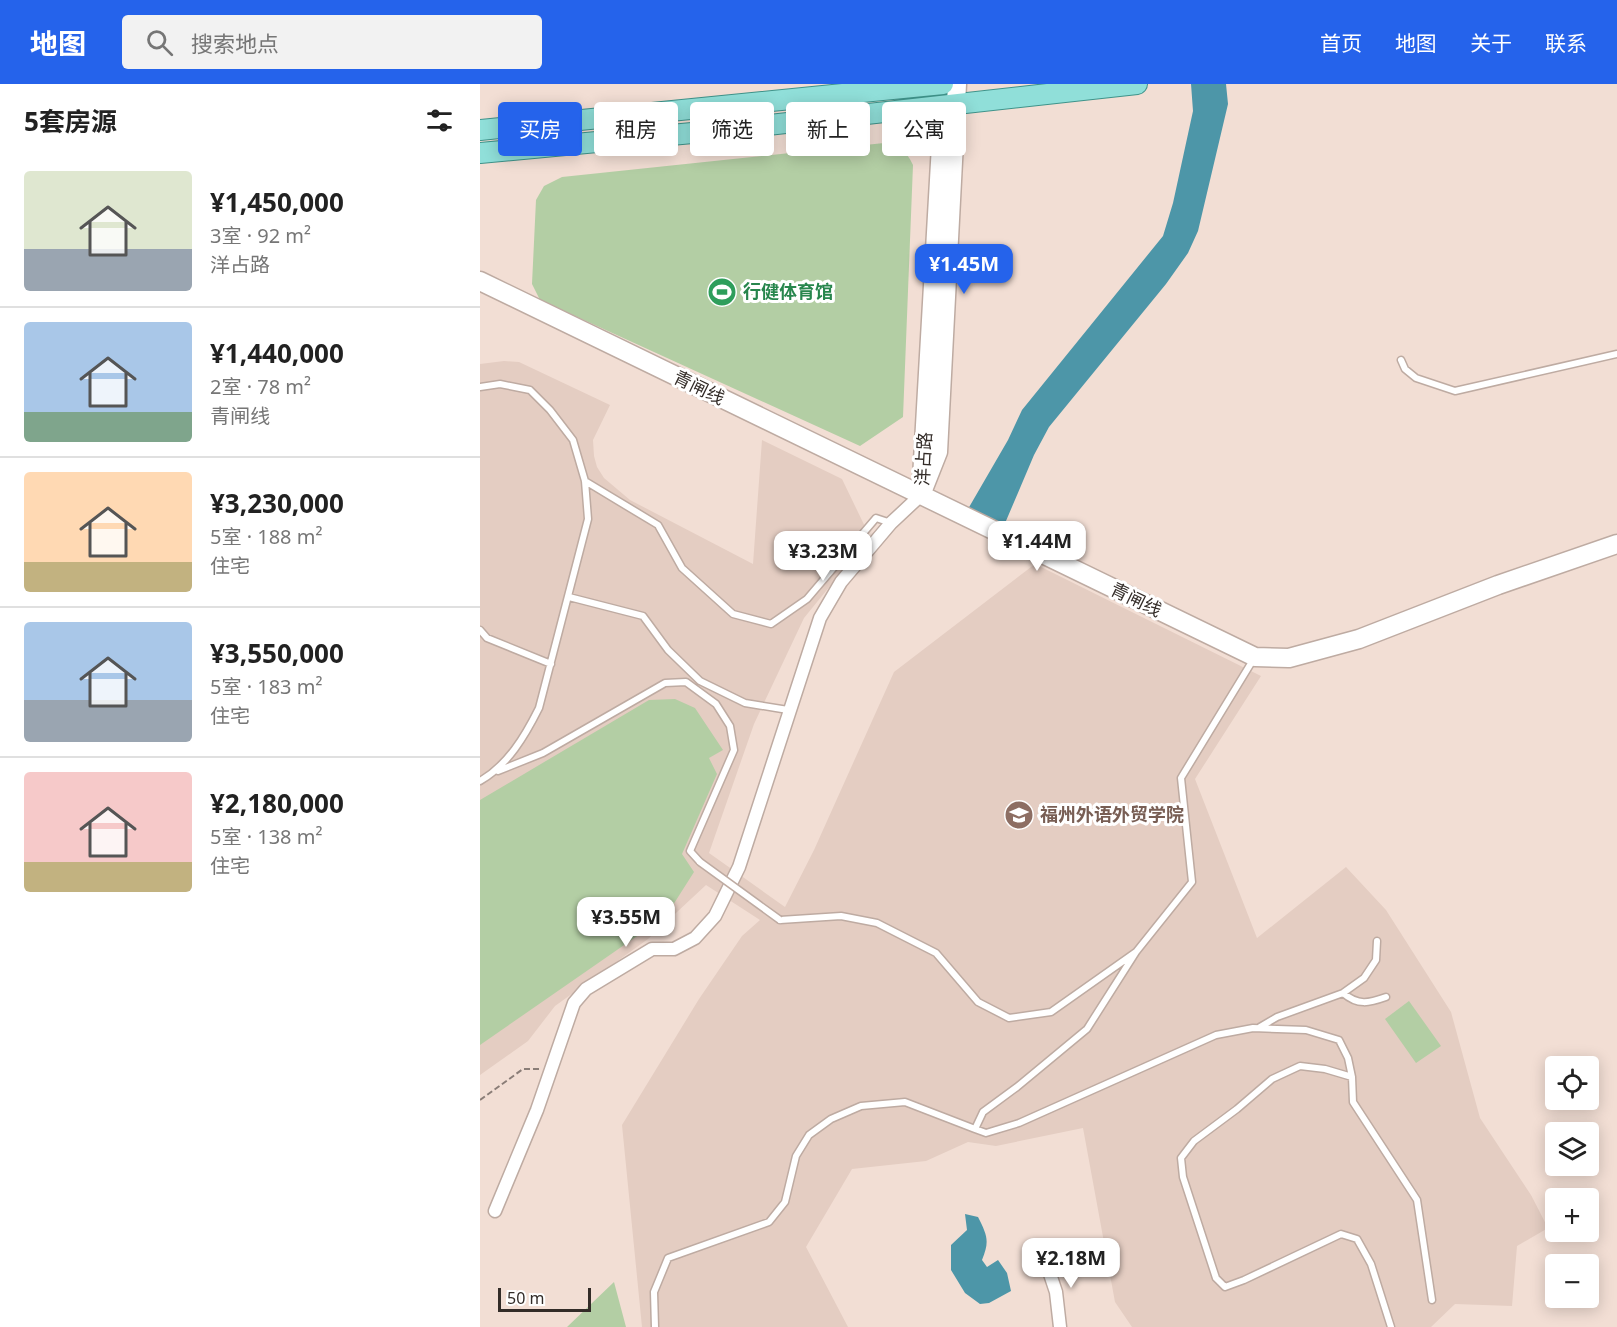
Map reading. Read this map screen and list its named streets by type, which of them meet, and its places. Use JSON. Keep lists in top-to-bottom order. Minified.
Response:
{"streets":{"main road":["青闸线","洋占路"]},"crossings":[["青闸线","洋占路"]],"places":{"sports":["行健体育馆"],"school or university":["福州外语外贸学院"]},"scale_bar":"50 m","page":{"header":"地图","search":"搜索地点","nav":["首页","地图","关于","联系"],"heading":"5套房源","chip":["买房","租房","筛选","新上","公寓"],"list":[{"name":"¥1,450,000","note":"3室 · 92 m² · 洋占路"},{"name":"¥1,440,000","note":"2室 · 78 m² · 青闸线"},{"name":"¥3,230,000","note":"5室 · 188 m² · 住宅"},{"name":"¥3,550,000","note":"5室 · 183 m² · 住宅"},{"name":"¥2,180,000","note":"5室 · 138 m² · 住宅"}],"price":["¥1.45M","¥1.44M","¥3.23M","¥3.55M","¥2.18M"],"map_buttons":["+","−"],"scale":"50 m"}}
